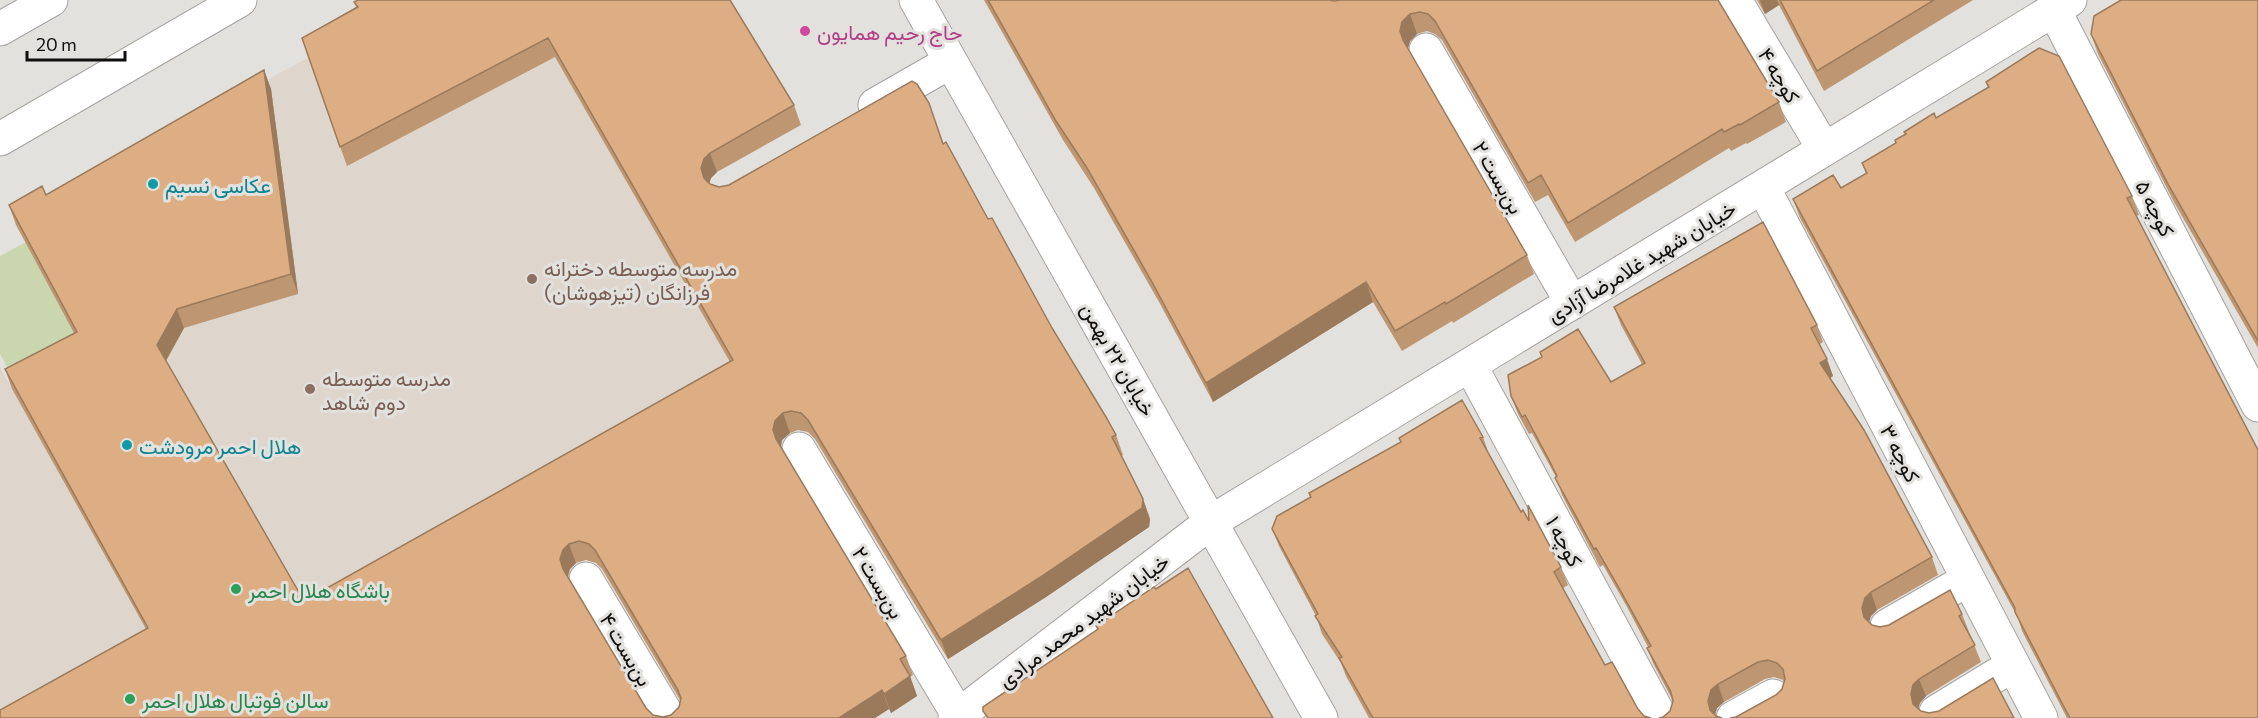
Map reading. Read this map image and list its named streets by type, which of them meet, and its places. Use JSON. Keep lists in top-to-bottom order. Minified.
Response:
{"streets":{"street":["کوچه ۴","بن‌بست ۲","کوچه ۵","خیابان شهید غلامرضا آزادی","خیابان ۲۲ بهمن","کوچه ۳","کوچه ۱","خیابان شهید محمد مرادی","بن‌بست ۴"]},"crossings":[["کوچه ۴","خیابان شهید غلامرضا آزادی"],["بن‌بست ۲","خیابان شهید غلامرضا آزادی"],["بن‌بست ۲","خیابان شهید محمد مرادی"],["کوچه ۵","خیابان شهید غلامرضا آزادی"],["خیابان شهید غلامرضا آزادی","خیابان ۲۲ بهمن"],["خیابان شهید غلامرضا آزادی","کوچه ۳"],["خیابان شهید غلامرضا آزادی","کوچه ۱"],["خیابان شهید غلامرضا آزادی","خیابان شهید محمد مرادی"],["خیابان ۲۲ بهمن","خیابان شهید محمد مرادی"]],"places":["حاج رحیم همایون","عکاسی نسیم","مدرسه متوسطه دخترانه فرزانگان (تیزهوشان)","مدرسه متوسطه دوم شاهد","هلال احمر مرودشت","باشگاه هلال احمر","سالن فوتبال هلال احمر"],"scale_bar":"20 m"}
